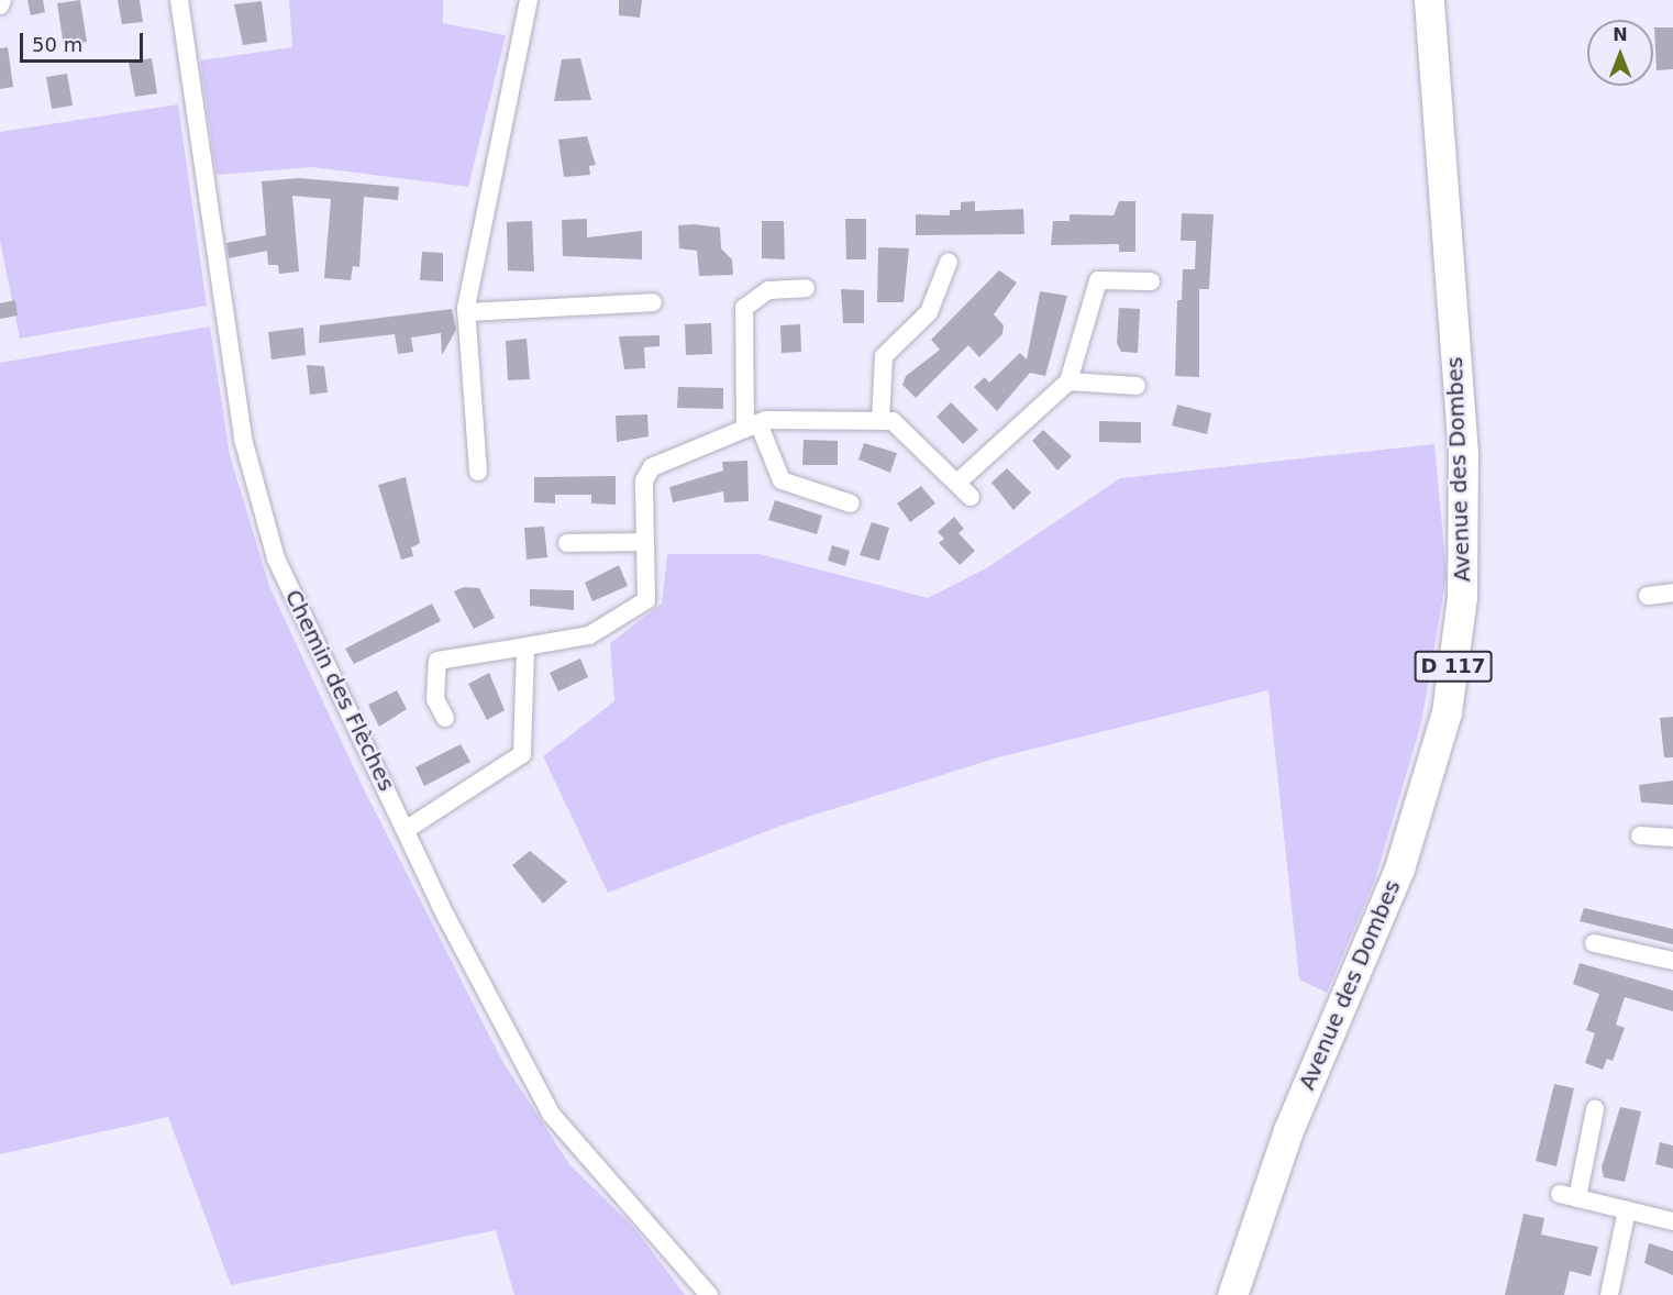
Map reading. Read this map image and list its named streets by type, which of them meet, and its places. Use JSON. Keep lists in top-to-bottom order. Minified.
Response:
{"streets":{"main road":["Avenue des Dombes","D 117"],"street":["Chemin des Flèches"]},"scale_bar":"50 m","north":"top"}
